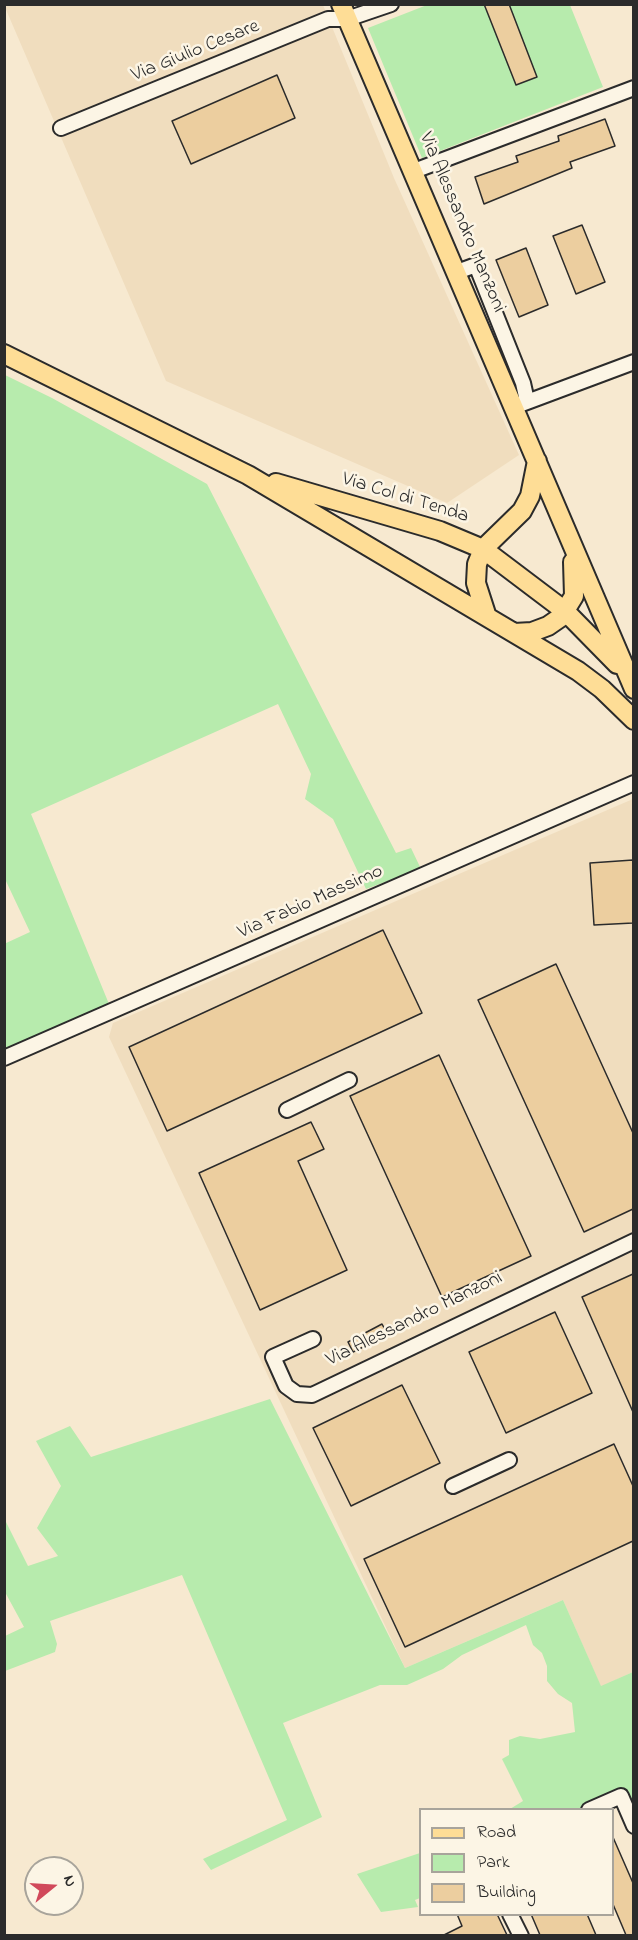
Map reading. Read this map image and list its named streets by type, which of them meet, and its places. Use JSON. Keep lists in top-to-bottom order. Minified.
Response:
{"streets":{"main road":["Via Alessandro Manzoni","Via Col di Tenda"],"street":["Via Giulio Cesare","Via Fabio Massimo"]},"crossings":[["Via Giulio Cesare","Via Alessandro Manzoni"],["Via Alessandro Manzoni","Via Col di Tenda"]],"legend":["Road","Park","Building"],"north":"right"}
